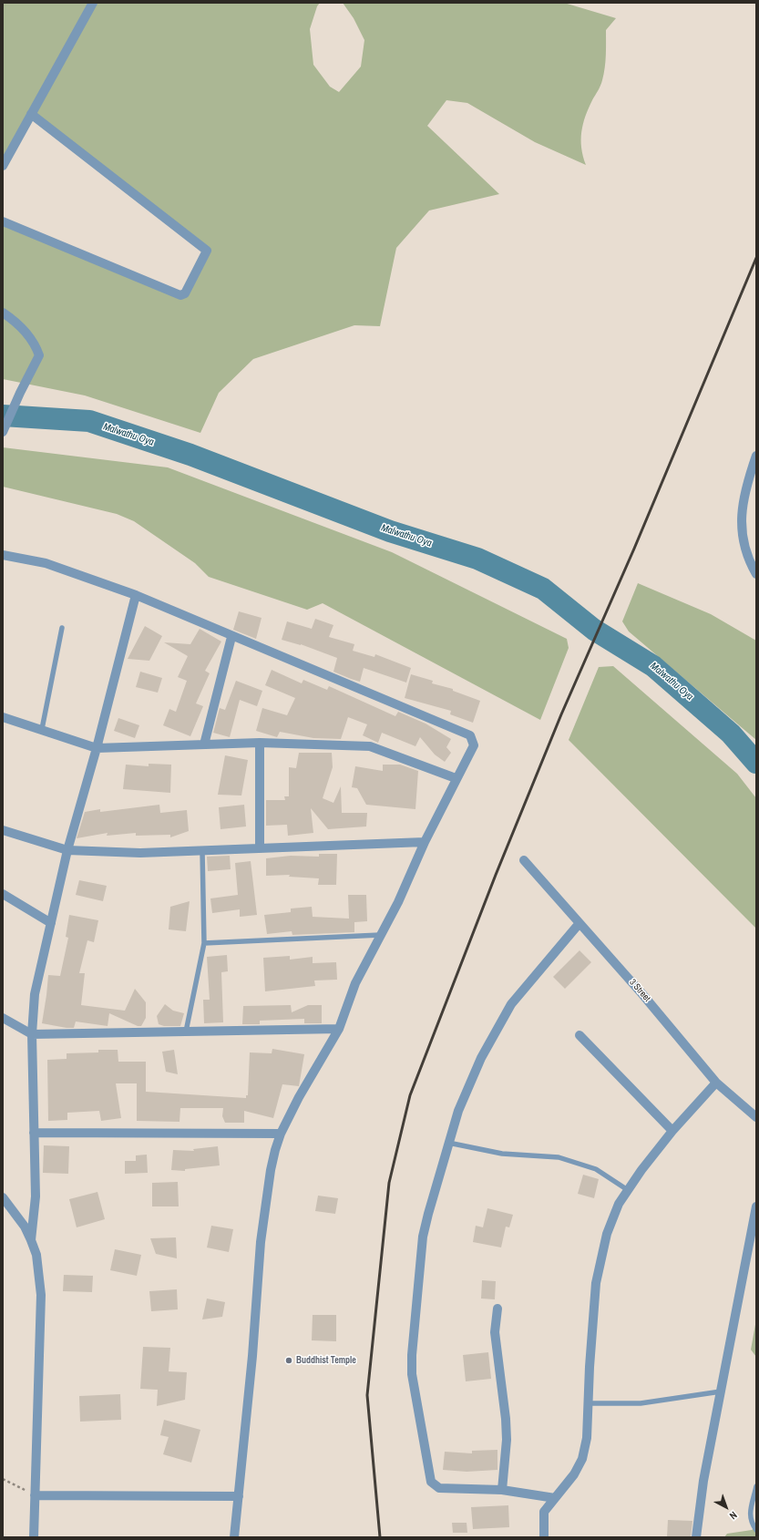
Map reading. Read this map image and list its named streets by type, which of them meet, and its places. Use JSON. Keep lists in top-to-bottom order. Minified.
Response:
{"streets":{"street":["3 Street"]},"water":["Malwathu Oya"],"places":["Buddhist Temple"],"north":"bottom right"}
